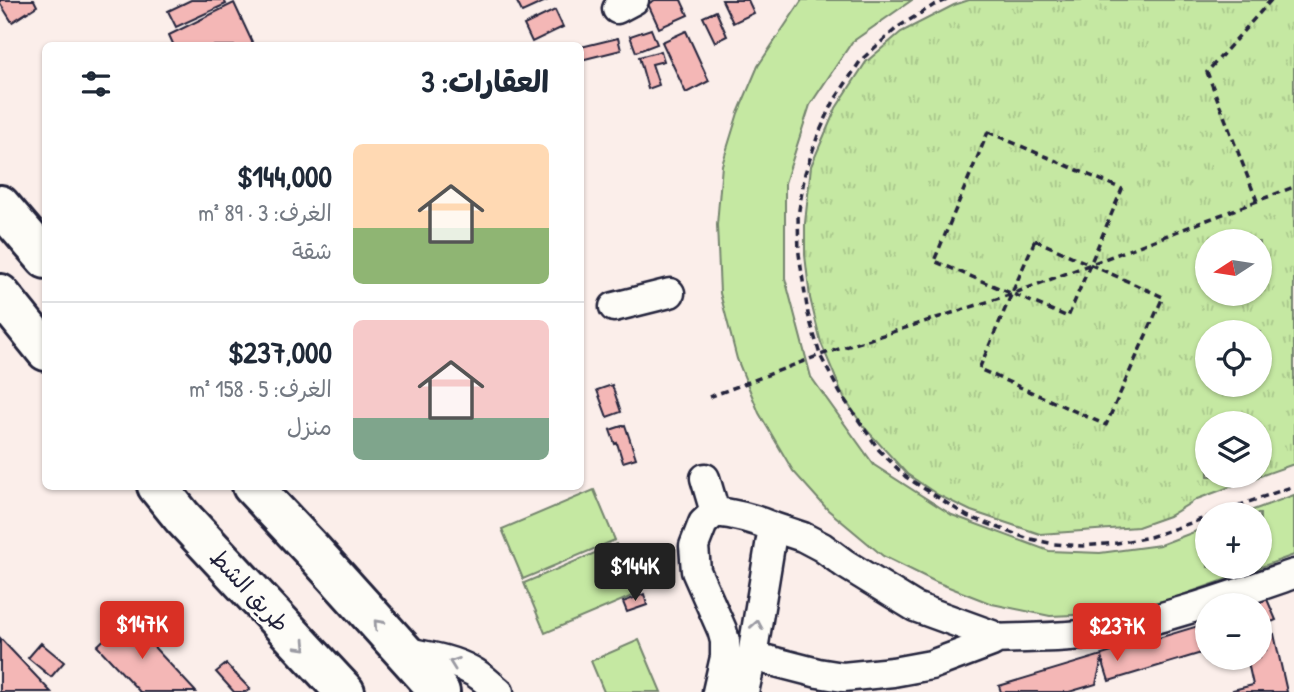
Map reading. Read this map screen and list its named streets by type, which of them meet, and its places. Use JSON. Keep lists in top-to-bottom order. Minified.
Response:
{"streets":{"highway":["طريق الشط"]},"north":"left","page":{"heading":"العقارات: 3","list":[{"name":"$144,000","note":"الغرف: 3 · 89 m² · شقة"},{"name":"$237,000","note":"الغرف: 5 · 158 m² · منزل"}],"map_buttons":["+","−"],"price":["$144K","$147K","$237K"]}}
